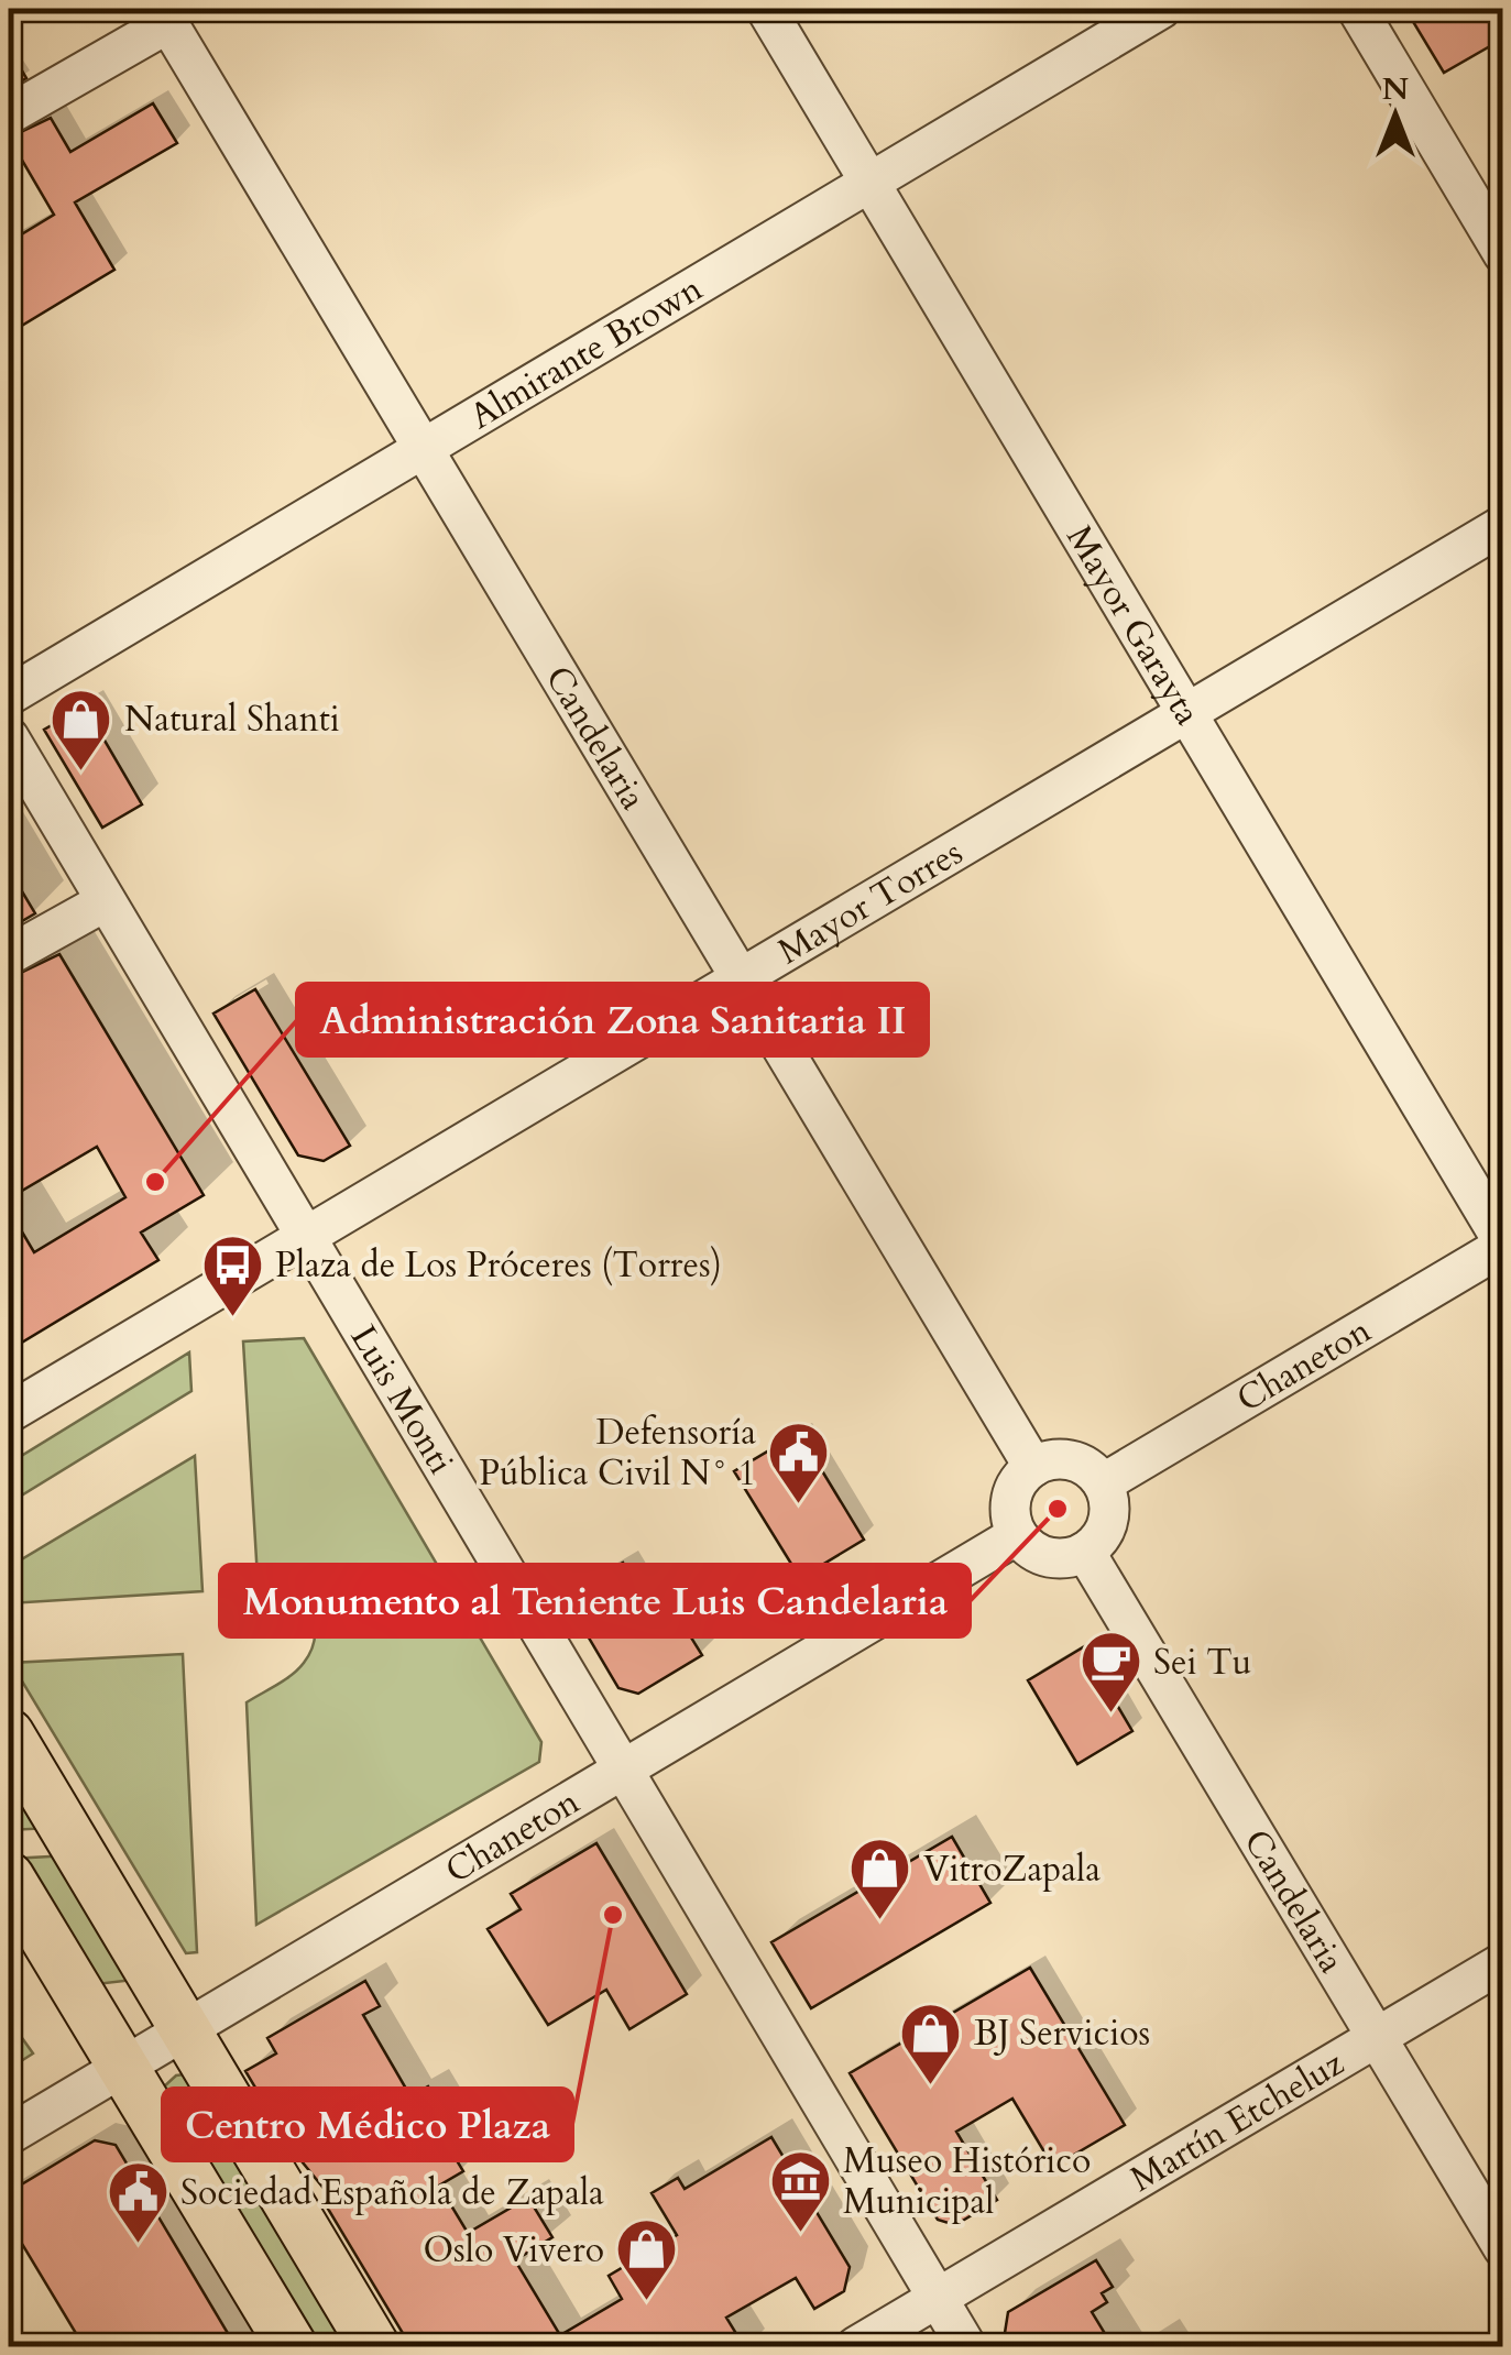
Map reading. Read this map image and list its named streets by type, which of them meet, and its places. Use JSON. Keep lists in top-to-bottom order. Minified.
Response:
{"streets":{"street":["Almirante Brown","Mayor Garayta","Candelaria","Mayor Torres","Chaneton","Luis Monti","Martín Etcheluz"]},"crossings":[["Almirante Brown","Mayor Garayta"],["Almirante Brown","Candelaria"],["Mayor Garayta","Mayor Torres"],["Mayor Garayta","Chaneton"],["Candelaria","Mayor Torres"],["Candelaria","Chaneton"],["Candelaria","Martín Etcheluz"],["Mayor Torres","Luis Monti"],["Chaneton","Luis Monti"],["Luis Monti","Martín Etcheluz"]],"places":{"shop":["Natural Shanti","VitroZapala","BJ Servicios","Oslo Vivero"],"other":["Administración Zona Sanitaria II","Monumento al Teniente Luis Candelaria","Centro Médico Plaza"],"bus stop":["Plaza de Los Próceres (Torres)"],"public building":["Defensoría Pública Civil N° 1","Sociedad Española de Zapala"],"cafe":["Sei Tu"],"museum":["Museo Histórico Municipal"]},"north":"top"}
